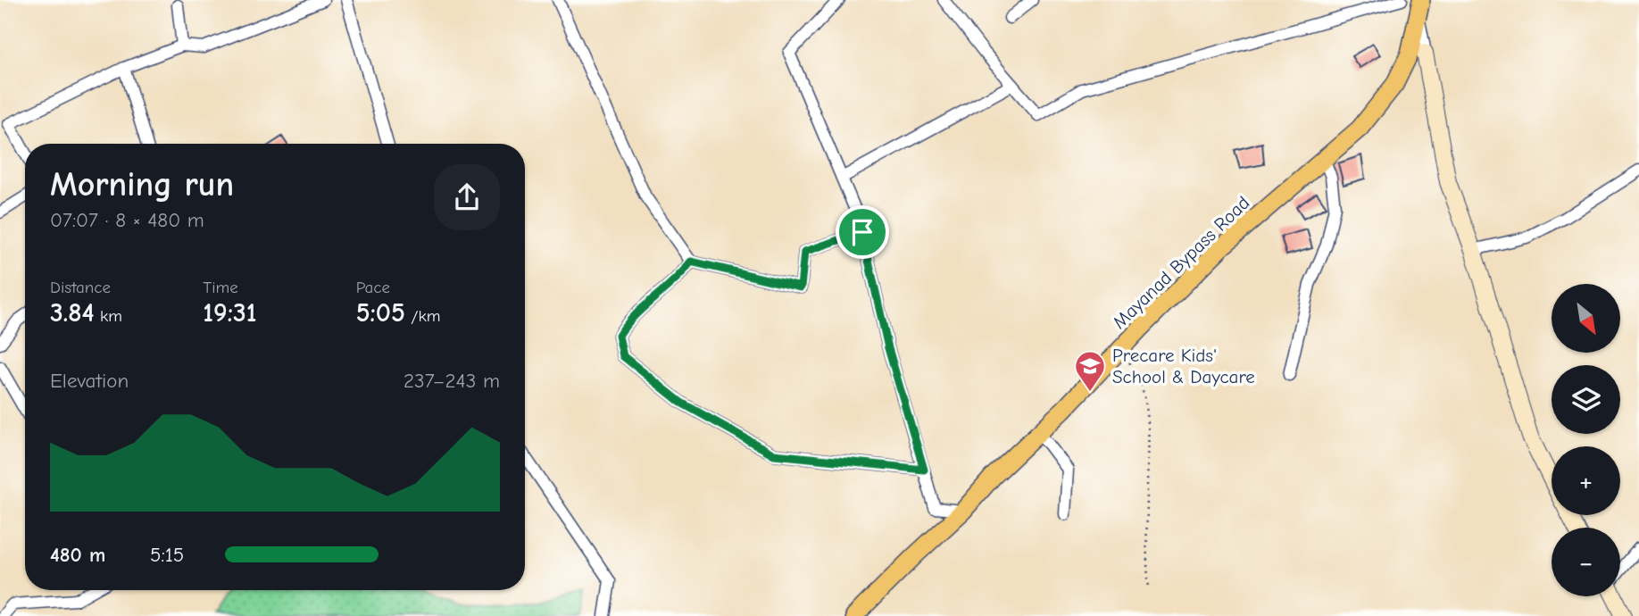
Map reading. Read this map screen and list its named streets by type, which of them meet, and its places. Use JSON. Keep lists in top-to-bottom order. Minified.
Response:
{"streets":{"main road":["Mayanad Bypass Road"]},"places":{"school or university":["Precare Kids' School & Daycare"]},"north":"bottom right","page":{"heading":["Morning run","07:07 · 8 × 480 m"],"stats":[["Distance","3.84 km"],["Time","19:31"],["Pace","5:05 /km"]],"map_buttons":["+","−"],"chart":["Elevation","237–243 m"],"list":[{"name":"480 m","note":"5:15"}]}}
